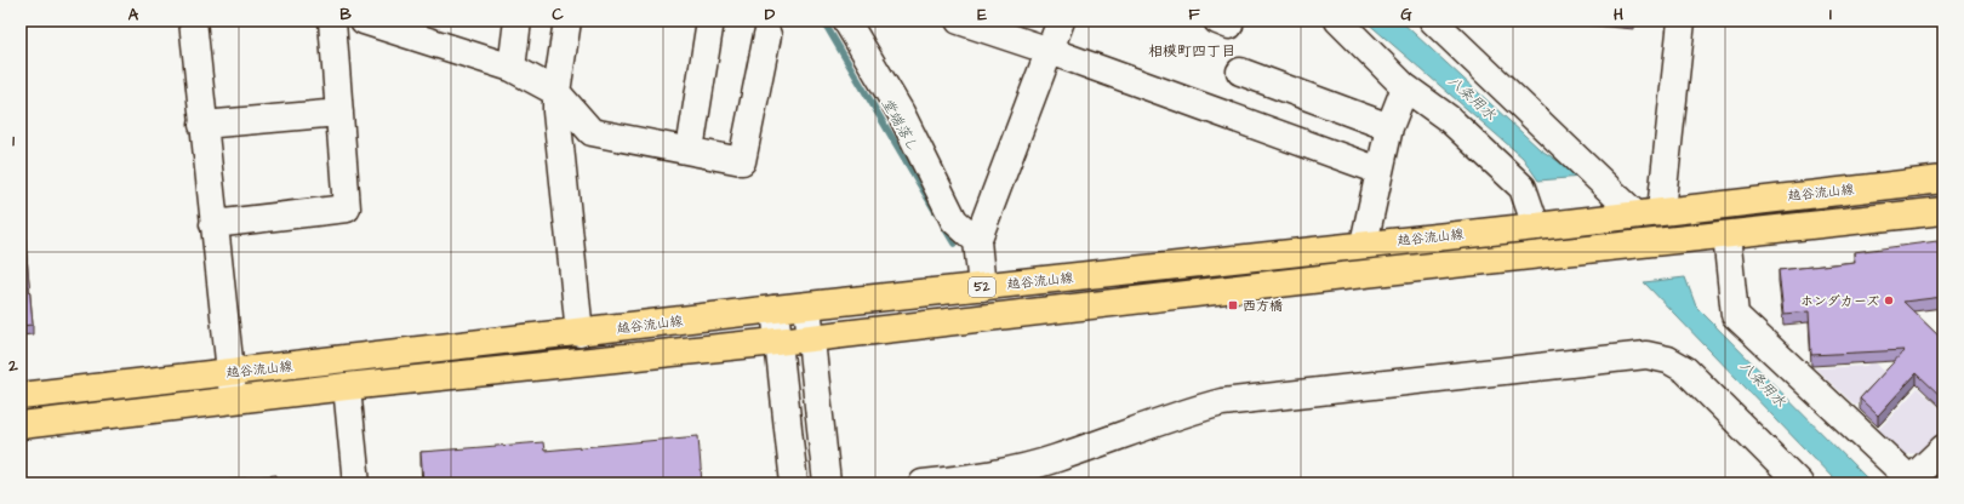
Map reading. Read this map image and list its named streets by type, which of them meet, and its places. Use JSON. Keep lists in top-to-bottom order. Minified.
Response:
{"streets":{"main road":["越谷流山線","52"]},"districts":["相模町四丁目"],"water":["八条用水","堂端落し"],"places":{"other":["ホンダカーズ"],"transit":["西方橋"]},"grid":{"columns":["A","B","C","D","E","F","G","H","I"],"rows":["1","2"]}}
